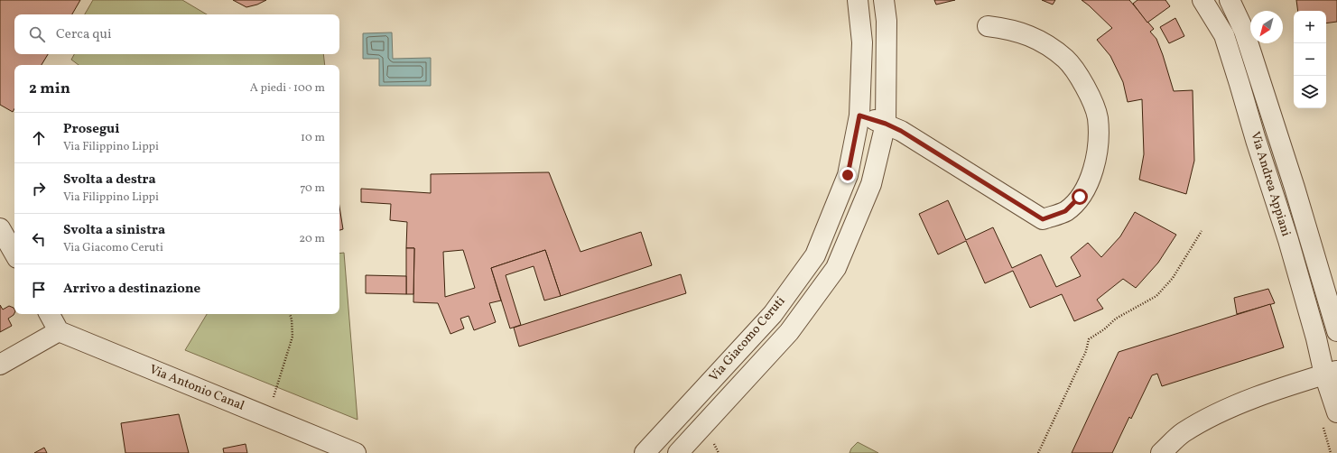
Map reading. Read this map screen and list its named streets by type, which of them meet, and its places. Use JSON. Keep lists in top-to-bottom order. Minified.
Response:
{"streets":{"street":["Via Andrea Appiani","Via Giacomo Ceruti","Via Antonio Canal"]},"north":"bottom left","page":{"map_buttons":["+","−"],"search":"Cerca qui","heading":["2 min","A piedi · 100 m"],"list":[["Prosegui","Via Filippino Lippi","10 m"],["Svolta a destra","Via Filippino Lippi","70 m"],["Svolta a sinistra","Via Giacomo Ceruti","20 m"],"Arrivo a destinazione"]}}
